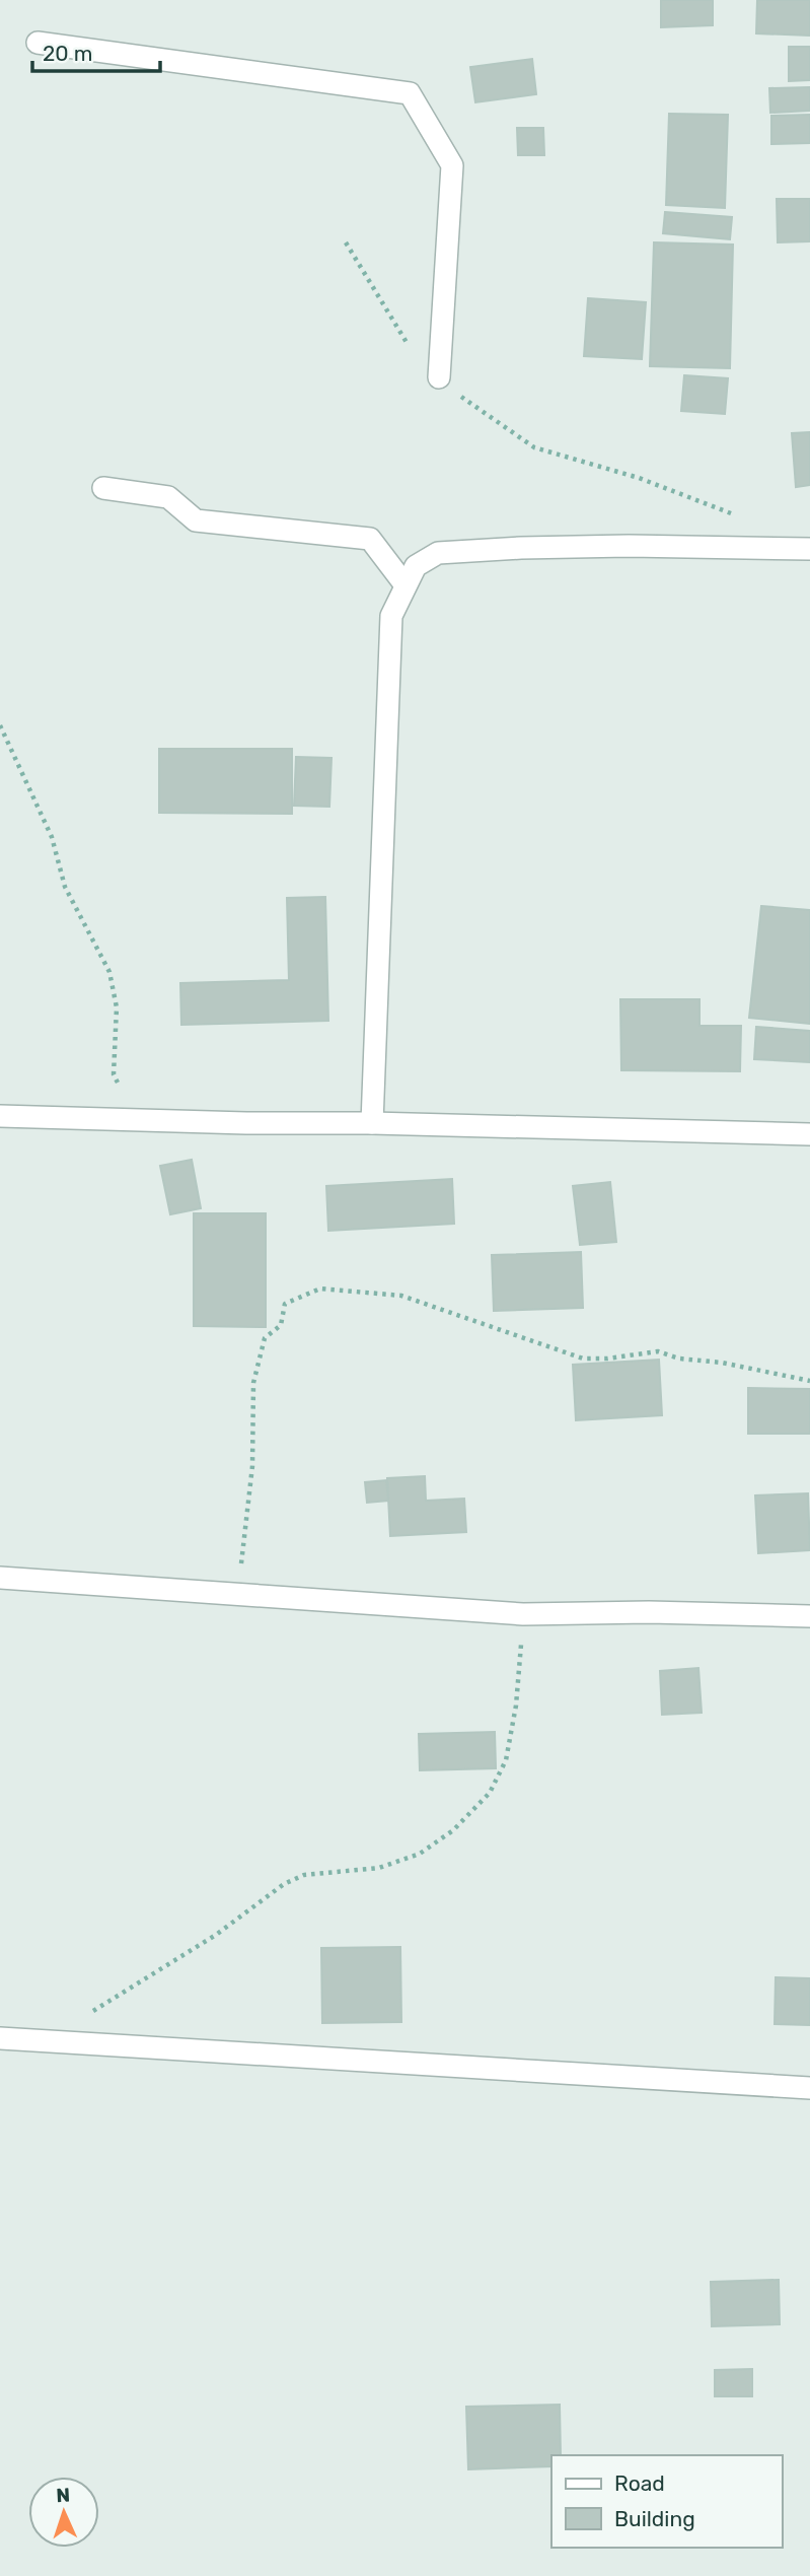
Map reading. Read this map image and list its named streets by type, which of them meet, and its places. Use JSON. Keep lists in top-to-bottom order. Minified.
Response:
{"legend":["Road","Building"],"scale_bar":"20 m","north":"top"}
